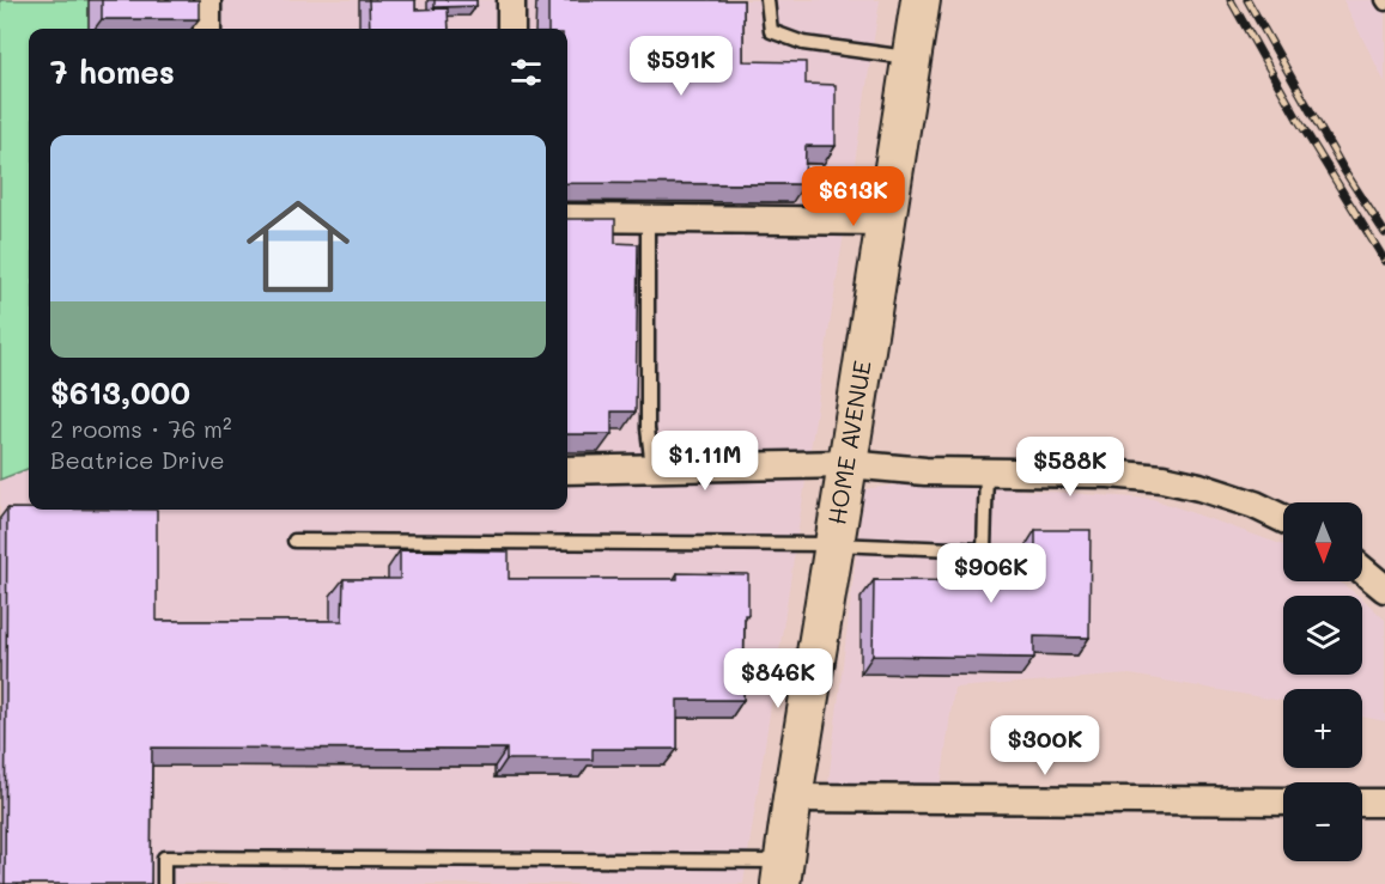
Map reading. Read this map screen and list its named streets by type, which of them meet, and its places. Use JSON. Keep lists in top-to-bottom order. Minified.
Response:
{"streets":{"street":["HOME AVENUE"]},"north":"bottom","page":{"heading":"7 homes","price":["$591K","$613K","$1.11M","$588K","$906K","$846K","$300K"],"list":[{"name":"$613,000","note":"2 rooms · 76 m² · Beatrice Drive"}],"map_buttons":["+","−"]}}
